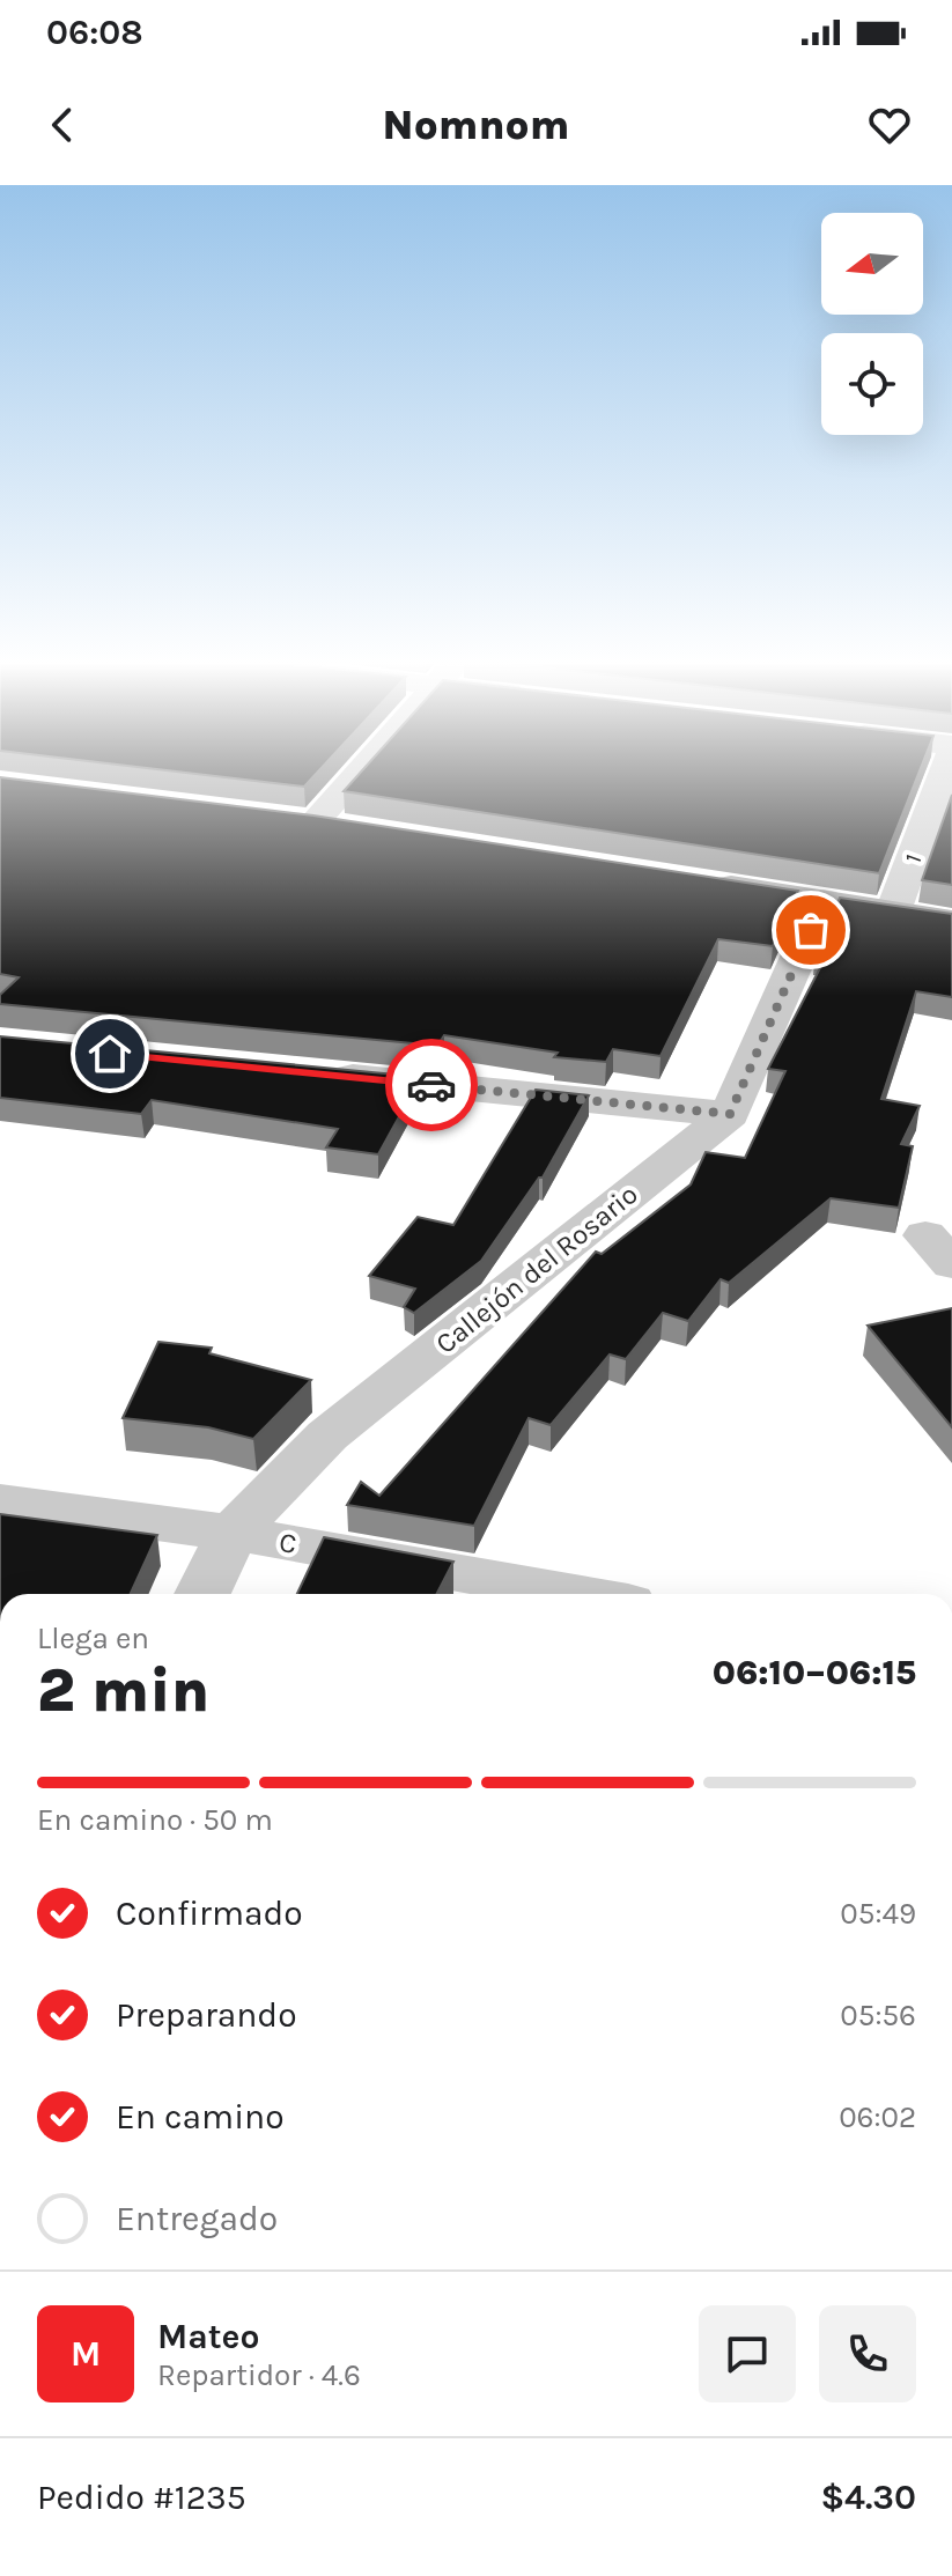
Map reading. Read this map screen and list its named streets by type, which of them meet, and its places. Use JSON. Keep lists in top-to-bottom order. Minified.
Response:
{"streets":{"street":["1","Callejón del Rosario","C"]},"crossings":[["Callejón del Rosario","C"]],"north":"left","page":{"status":"06:08","header":"Nomnom","heading":["2 min","Llega en","06:10–06:15"],"panel":["Mateo","Repartidor · 4.6","Pedido #1235","$4.30"],"bar":"En camino · 50 m","list":[["Confirmado","05:49"],["Preparando","05:56"],["En camino","06:02"],"Entregado"],"round":"M"}}
